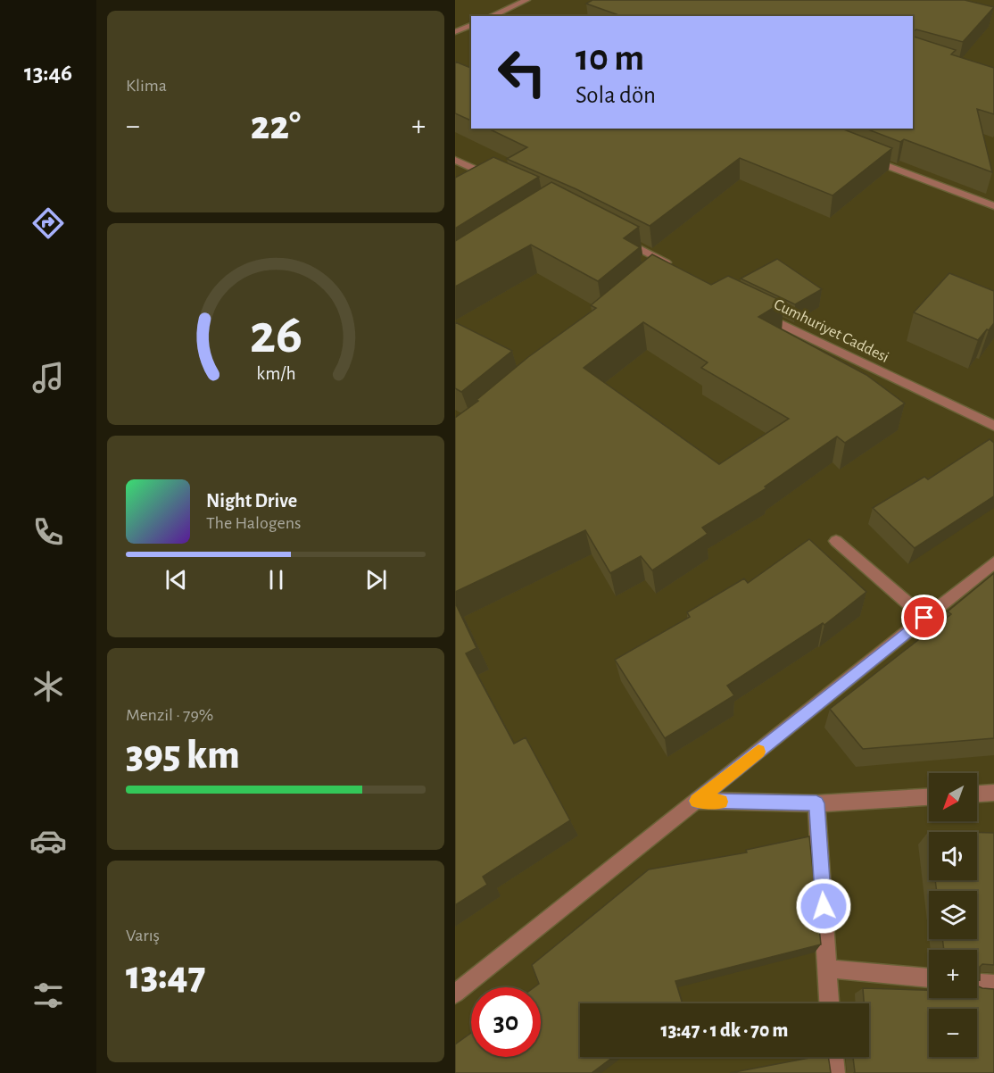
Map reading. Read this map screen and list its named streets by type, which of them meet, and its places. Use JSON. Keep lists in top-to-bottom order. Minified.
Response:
{"streets":{"street":["Cumhuriyet Caddesi"]},"north":"bottom left","page":{"tabs":"13:46","tile":["Klima",["Menzil · 79%","395 km"],["Varış","13:47"]],"turn":["10 m","Sola dön"],"heat":["−","22°","+"],"song":["Night Drive","The Halogens"],"map_buttons":["+","−"],"limit":"30","trip":"13:47 · 1 dk · 70 m","gauge":["26","km/h"]}}
